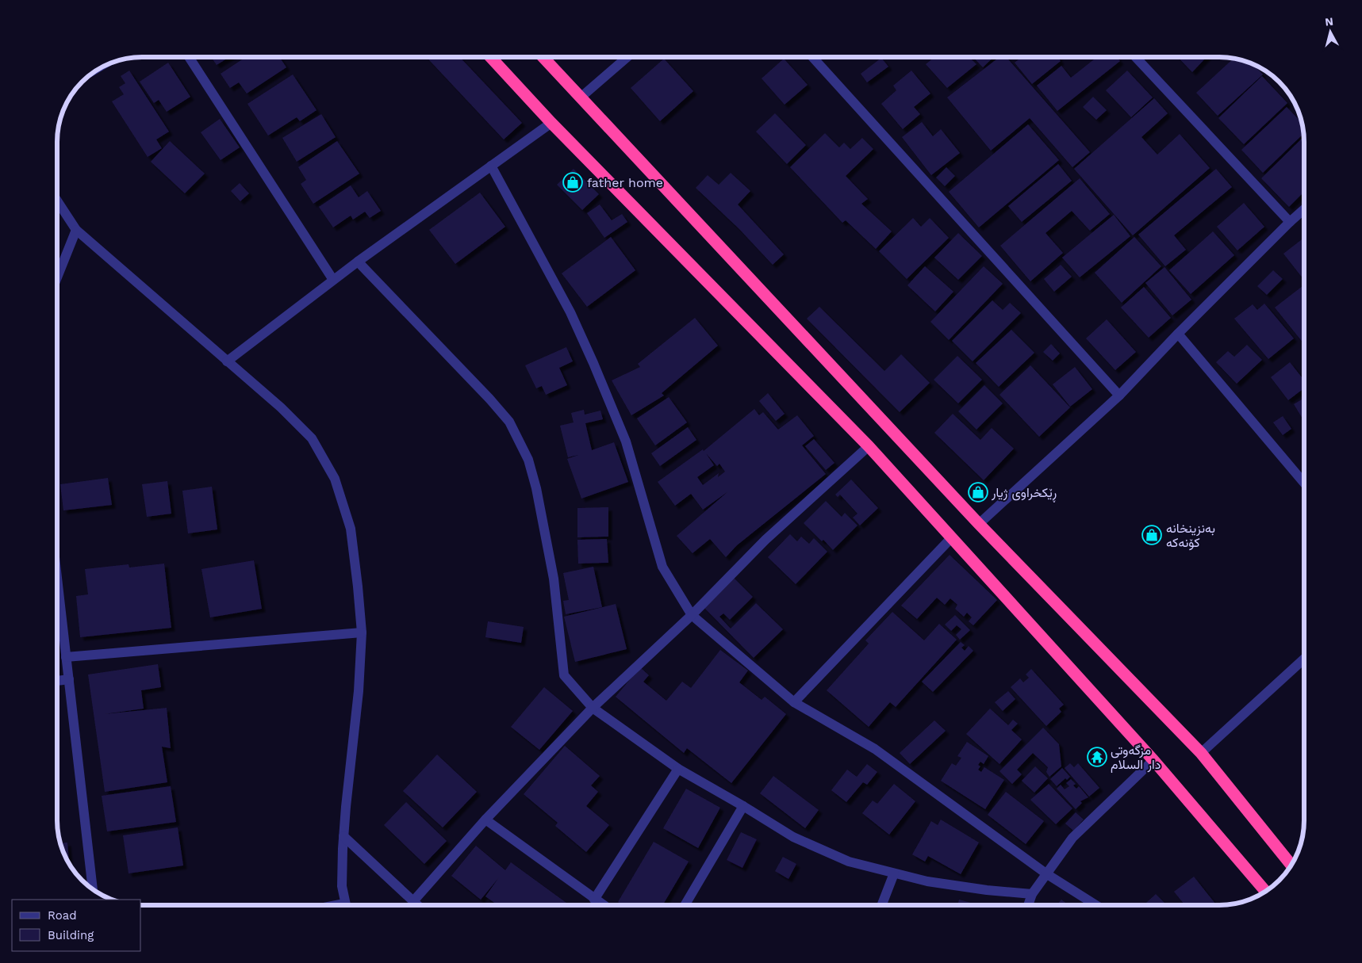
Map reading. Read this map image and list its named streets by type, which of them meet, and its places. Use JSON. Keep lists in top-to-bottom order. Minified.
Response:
{"places":{"shop":["father home","ڕێکخراوی ژیار","بەنزینخانە کۆنەکە"],"temple":["مزگەوتی دار السلام"]},"legend":["Road","Building"],"north":"top"}
